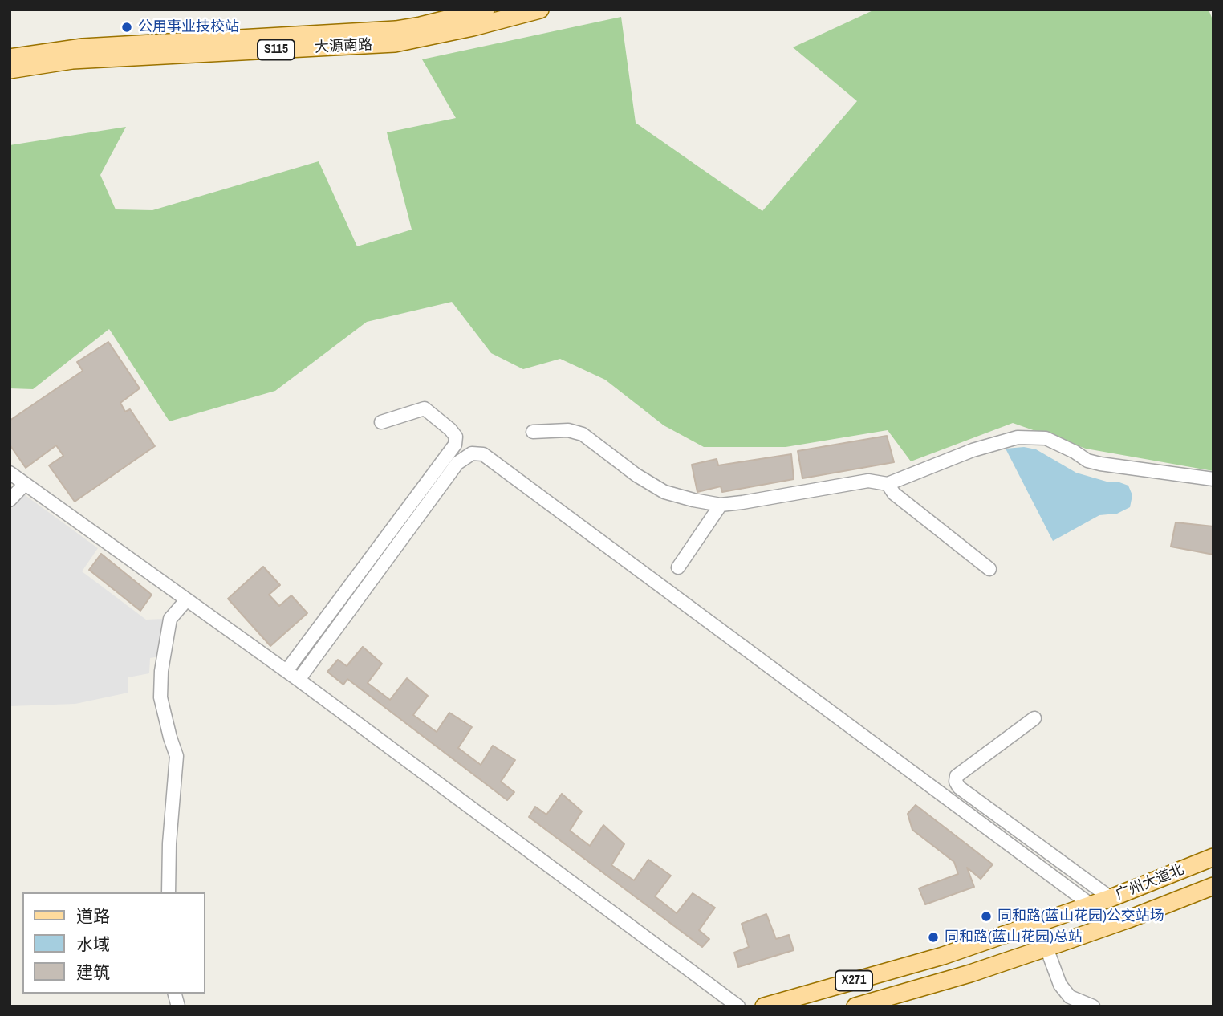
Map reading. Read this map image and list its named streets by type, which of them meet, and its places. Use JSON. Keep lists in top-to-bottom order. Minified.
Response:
{"streets":{"main road":["大源南路","S115","广州大道北","X271"]},"places":["公用事业技校站","同和路(蓝山花园)公交站场","同和路(蓝山花园)总站"],"legend":["道路","水域","建筑"]}
